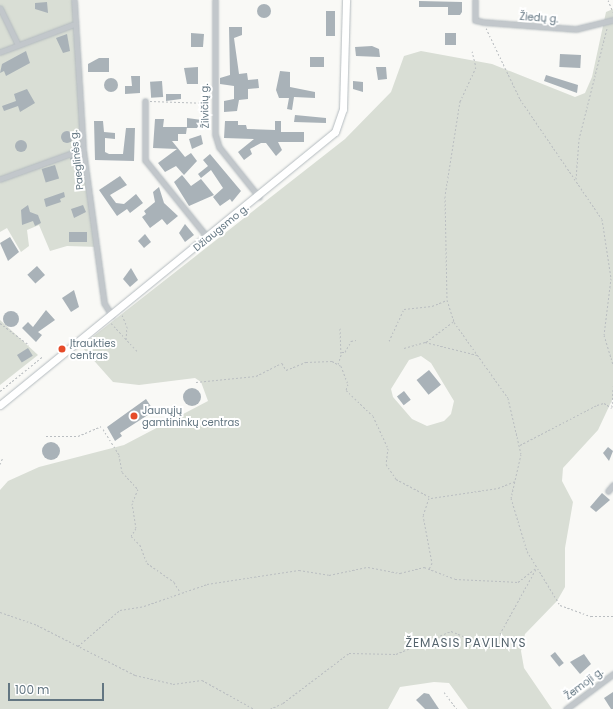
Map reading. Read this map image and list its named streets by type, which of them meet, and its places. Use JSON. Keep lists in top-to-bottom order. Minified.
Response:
{"streets":{"street":["Žiedų g.","Žilvičių g.","Paeglinės g.","Džiaugsmo g.","Žemoji g."]},"crossings":[["Žilvičių g.","Džiaugsmo g."],["Paeglinės g.","Džiaugsmo g."]],"districts":["ŽEMASIS PAVILNYS"],"places":["Įtraukties centras","Jaunųjų gamtininkų centras"],"scale_bar":"100 m"}
